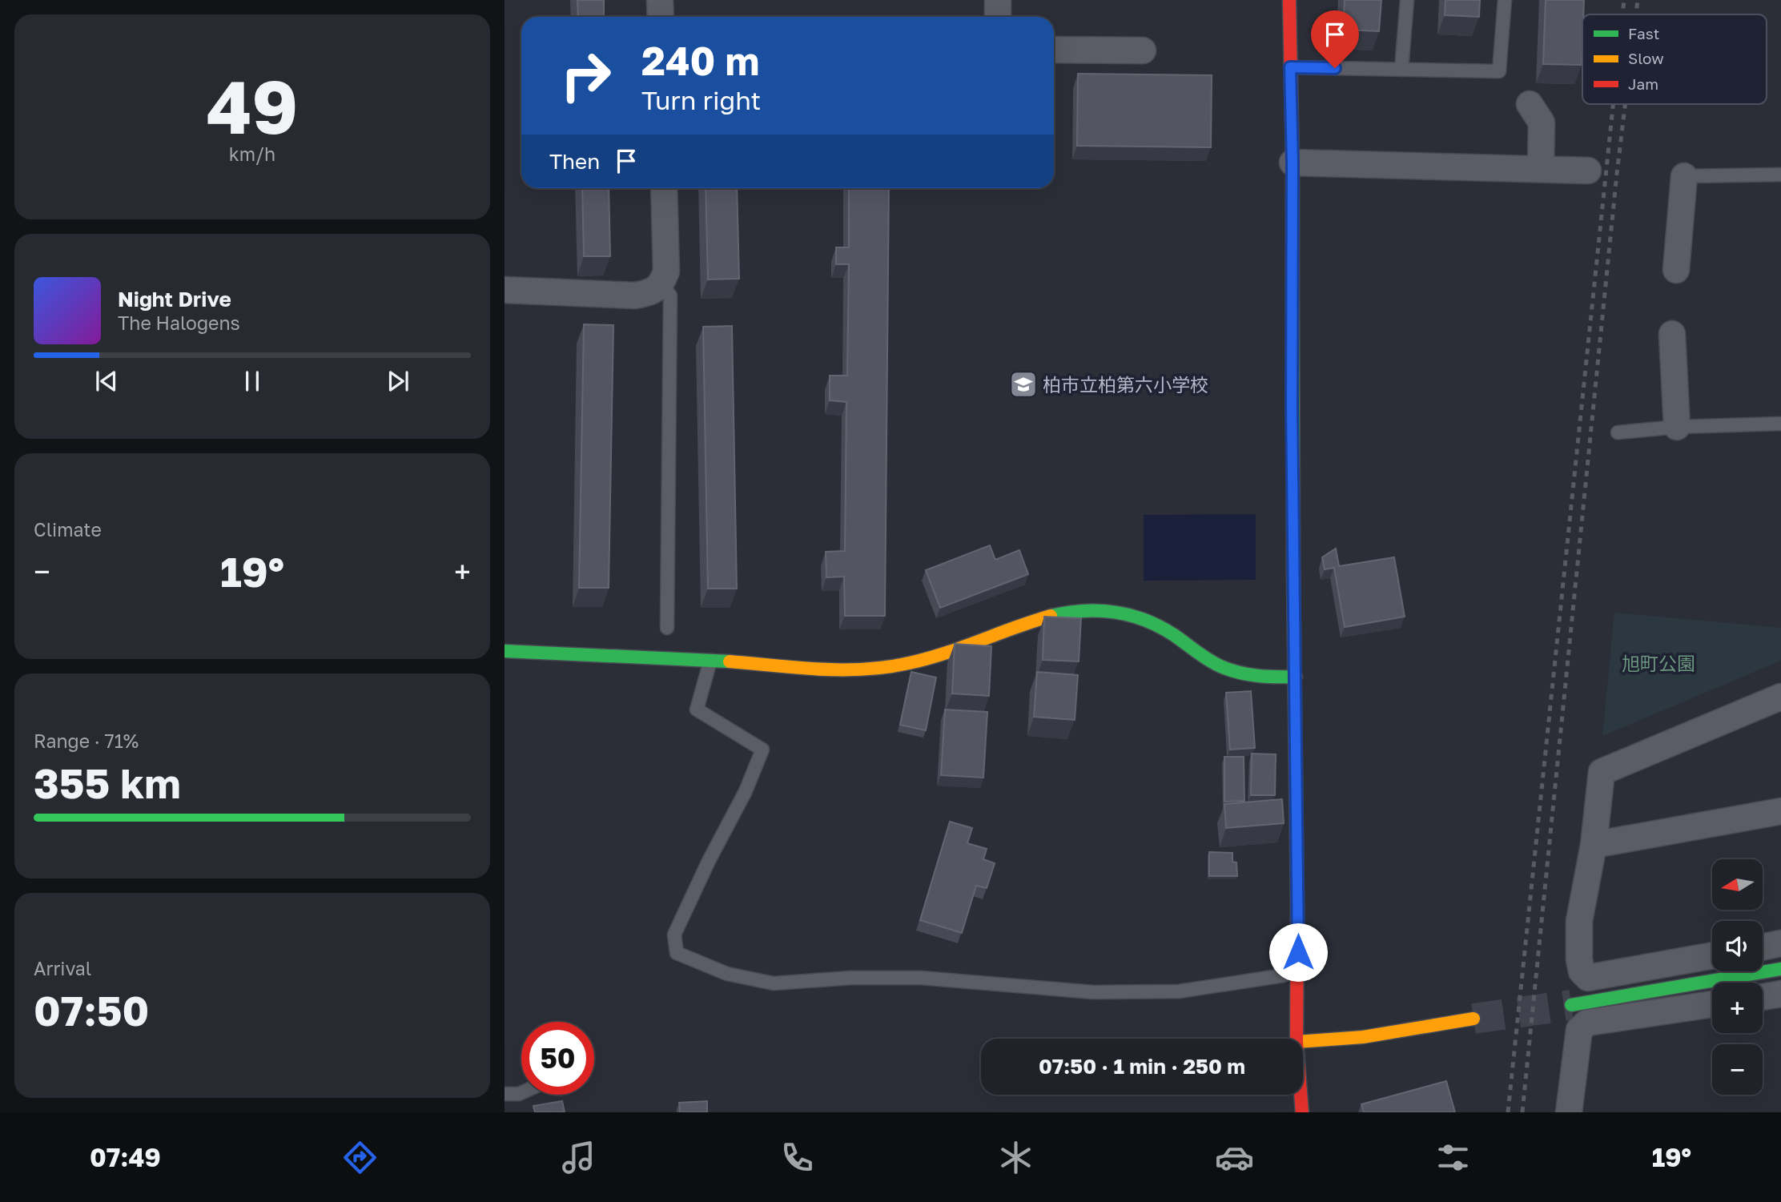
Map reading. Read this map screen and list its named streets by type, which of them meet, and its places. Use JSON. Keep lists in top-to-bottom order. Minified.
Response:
{"parks":["旭町公園"],"places":{"school or university":["柏市立柏第六小学校"]},"legend":["Fast","Slow","Jam"],"north":"left","page":{"tile":[["49","km/h"],"Climate",["Range · 71%","355 km"],["Arrival","07:50"]],"turn":["240 m","Turn right"],"then":"Then","song":["Night Drive","The Halogens"],"heat":["−","19°","+"],"map_buttons":["+","−"],"limit":"50","trip":"07:50 · 1 min · 250 m","tabs":["07:49","19°"]}}
